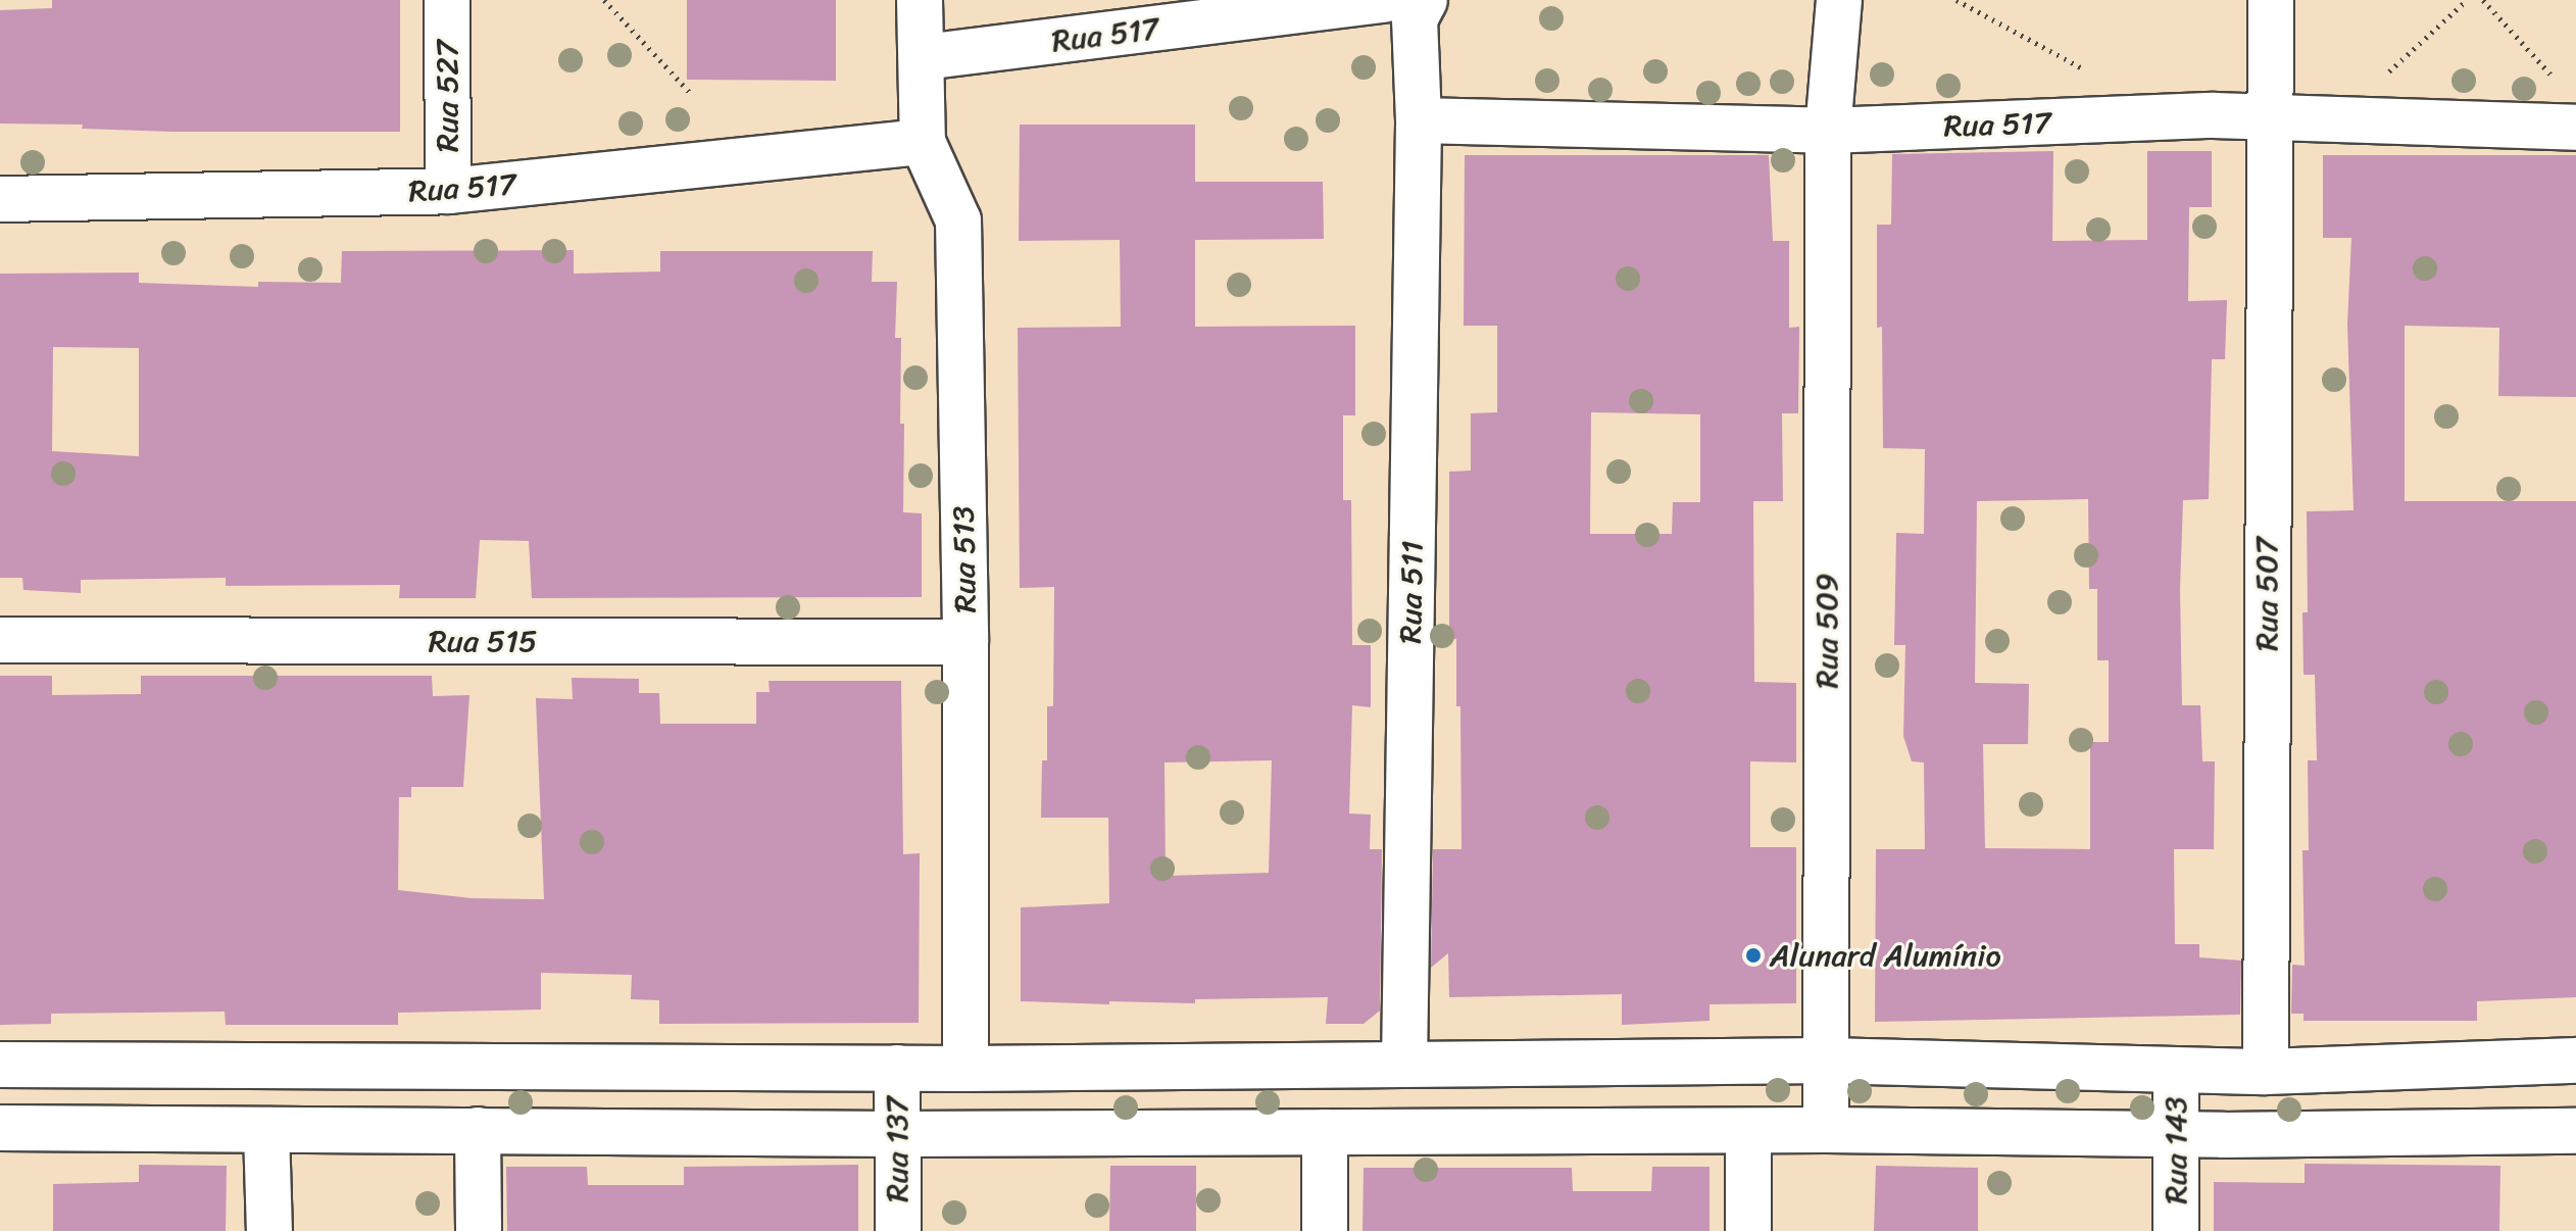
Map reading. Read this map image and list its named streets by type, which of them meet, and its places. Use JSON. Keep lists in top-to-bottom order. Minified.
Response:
{"streets":{"street":["Rua 517","Rua 527","Rua 513","Rua 511","Rua 507","Rua 509","Rua 515","Rua 137","Rua 143"]},"crossings":[["Rua 517","Rua 527"],["Rua 517","Rua 513"],["Rua 517","Rua 511"],["Rua 517","Rua 507"],["Rua 517","Rua 509"],["Rua 513","Rua 515"]],"places":["Alunard Alumínio"]}
